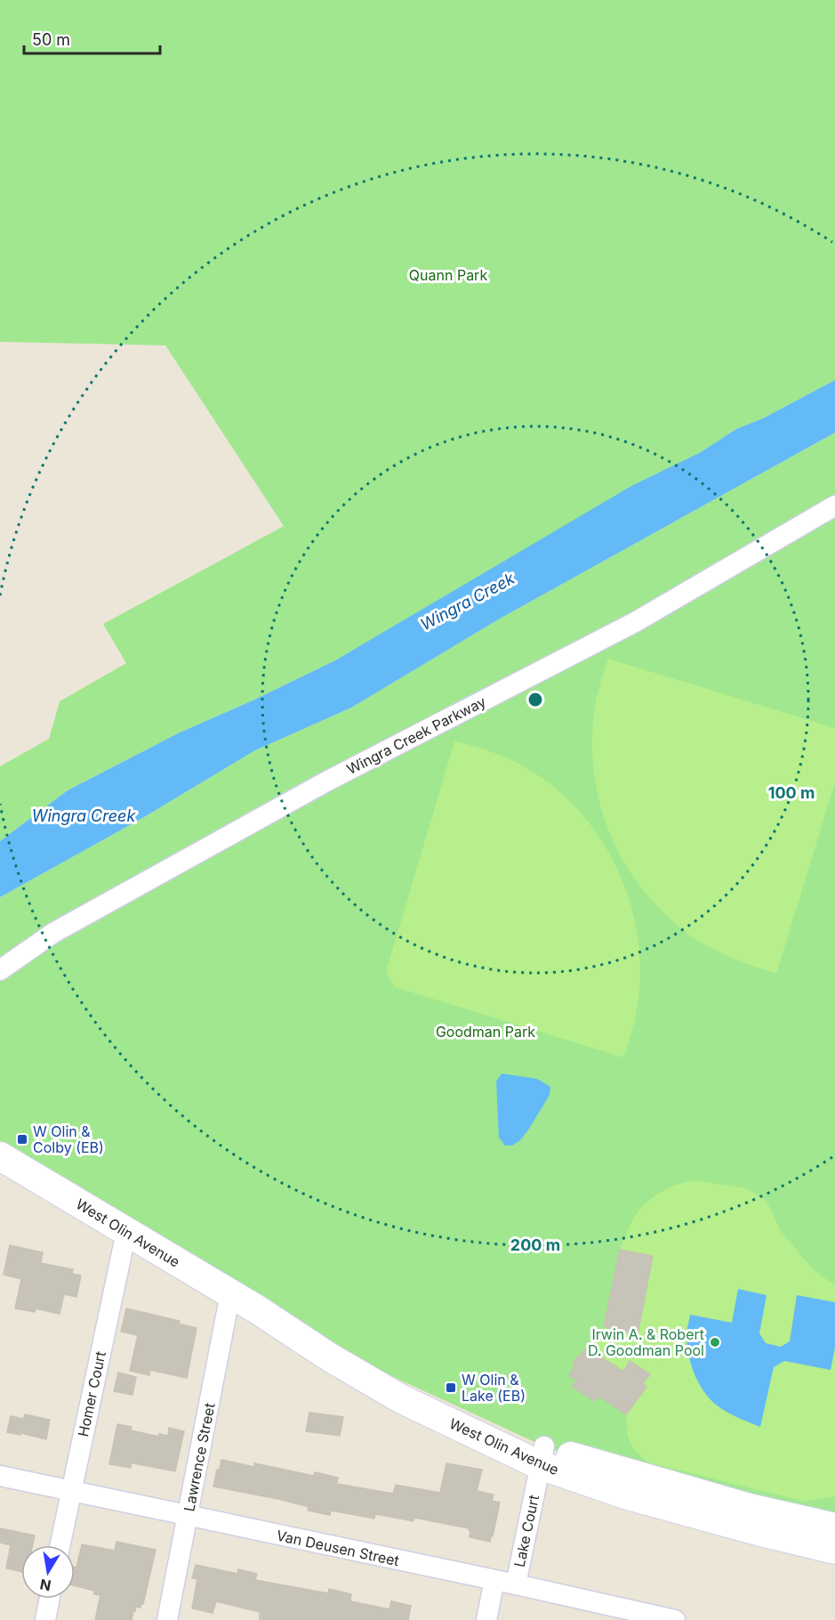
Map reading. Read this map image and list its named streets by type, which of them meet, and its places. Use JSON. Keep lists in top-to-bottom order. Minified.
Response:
{"streets":{"street":["Wingra Creek Parkway","West Olin Avenue","Homer Court","Lawrence Street","Lake Court","Van Deusen Street"]},"crossings":[["West Olin Avenue","Homer Court"],["West Olin Avenue","Lawrence Street"],["West Olin Avenue","Lake Court"],["Homer Court","Van Deusen Street"],["Lawrence Street","Van Deusen Street"],["Lake Court","Van Deusen Street"]],"water":["Wingra Creek"],"parks":["Quann Park","Goodman Park"],"places":{"transit":["W Olin & Colby (EB)","W Olin & Lake (EB)"],"other":["Irwin A. & Robert D. Goodman Pool"]},"scale_bar":"50 m","north":"bottom","rings":["100 m","200 m"]}
